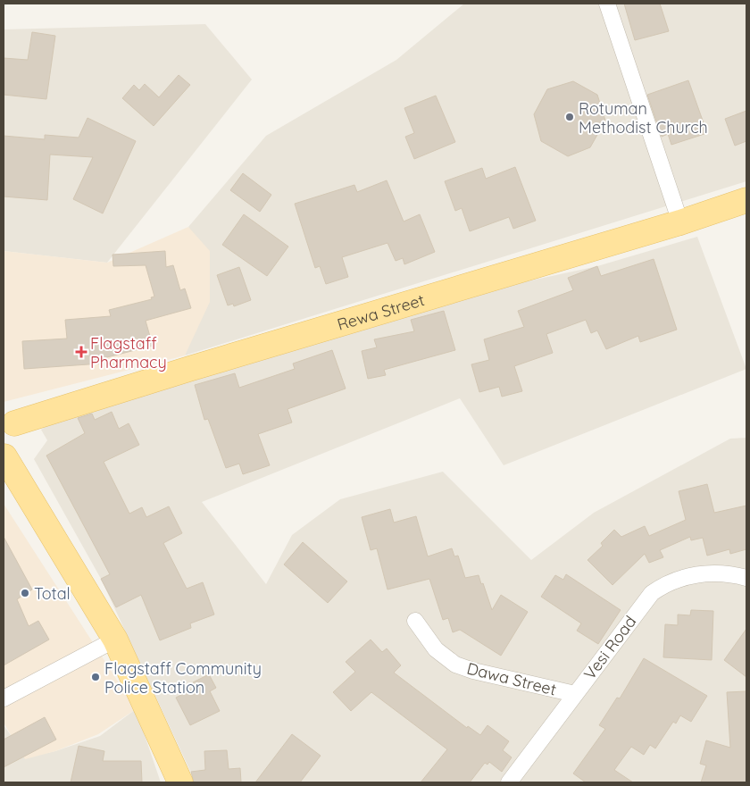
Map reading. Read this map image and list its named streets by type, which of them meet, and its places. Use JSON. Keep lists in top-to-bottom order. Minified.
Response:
{"streets":{"main road":["Rewa Street"],"street":["Vesi Road","Dawa Street"]},"crossings":[["Vesi Road","Dawa Street"]],"places":{"other":["Rotuman Methodist Church","Total","Flagstaff Community Police Station"],"health":["Flagstaff Pharmacy"]}}
